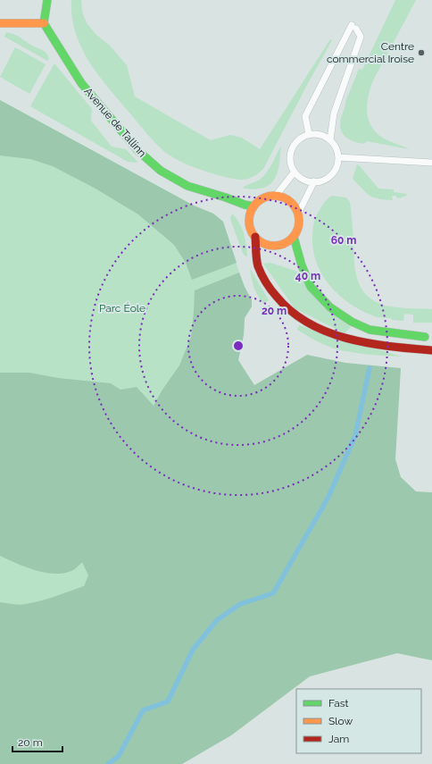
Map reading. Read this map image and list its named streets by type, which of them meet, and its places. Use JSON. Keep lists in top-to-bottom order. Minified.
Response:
{"streets":{"street":["Avenue de Tallinn"]},"parks":["Parc Éole"],"places":["Centre commercial Iroise"],"legend":["Fast","Slow","Jam"],"scale_bar":"20 m","rings":["60 m","40 m","20 m"]}
